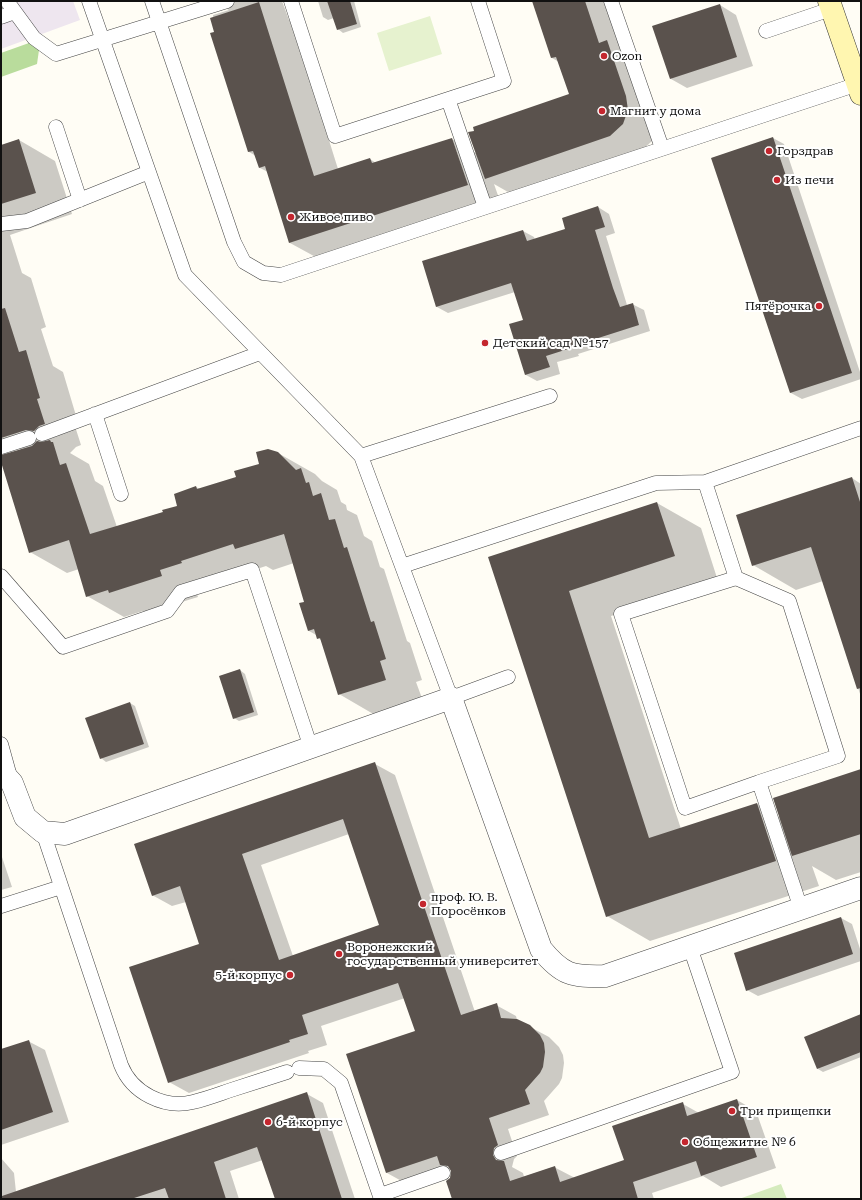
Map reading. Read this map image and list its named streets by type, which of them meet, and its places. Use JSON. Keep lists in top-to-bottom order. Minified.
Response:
{"places":["Ozon","Магнит у дома","Горздрав","Из печи","Живое пиво","Пятёрочка","Детский сад №157","проф. Ю. В. Поросёнков","Воронежский государственный университет","5-й корпус","Три прищепки","6-й корпус","Общежитие № 6"]}
